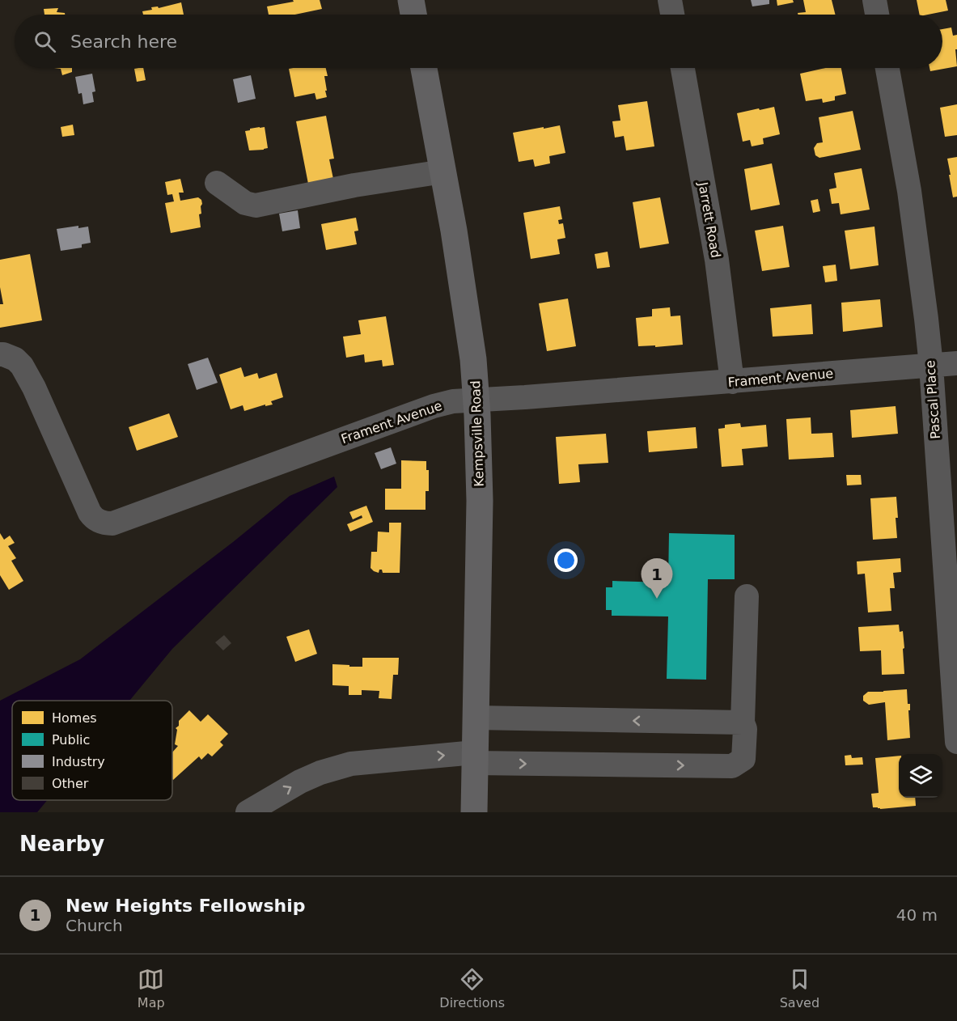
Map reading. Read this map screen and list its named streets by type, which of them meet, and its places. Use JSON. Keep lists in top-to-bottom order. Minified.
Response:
{"streets":{"main road":["Kempsville Road"],"street":["Jarrett Road","Frament Avenue","Pascal Place"]},"crossings":[["Jarrett Road","Frament Avenue"],["Frament Avenue","Pascal Place"],["Frament Avenue","Kempsville Road"]],"legend":["Homes","Public","Industry","Other"],"page":{"search":"Search here","pins":"1","heading":"Nearby","list":[{"mark":"1","name":"New Heights Fellowship","note":"Church","value":"40 m"}],"nav":["Map","Directions","Saved"]}}
